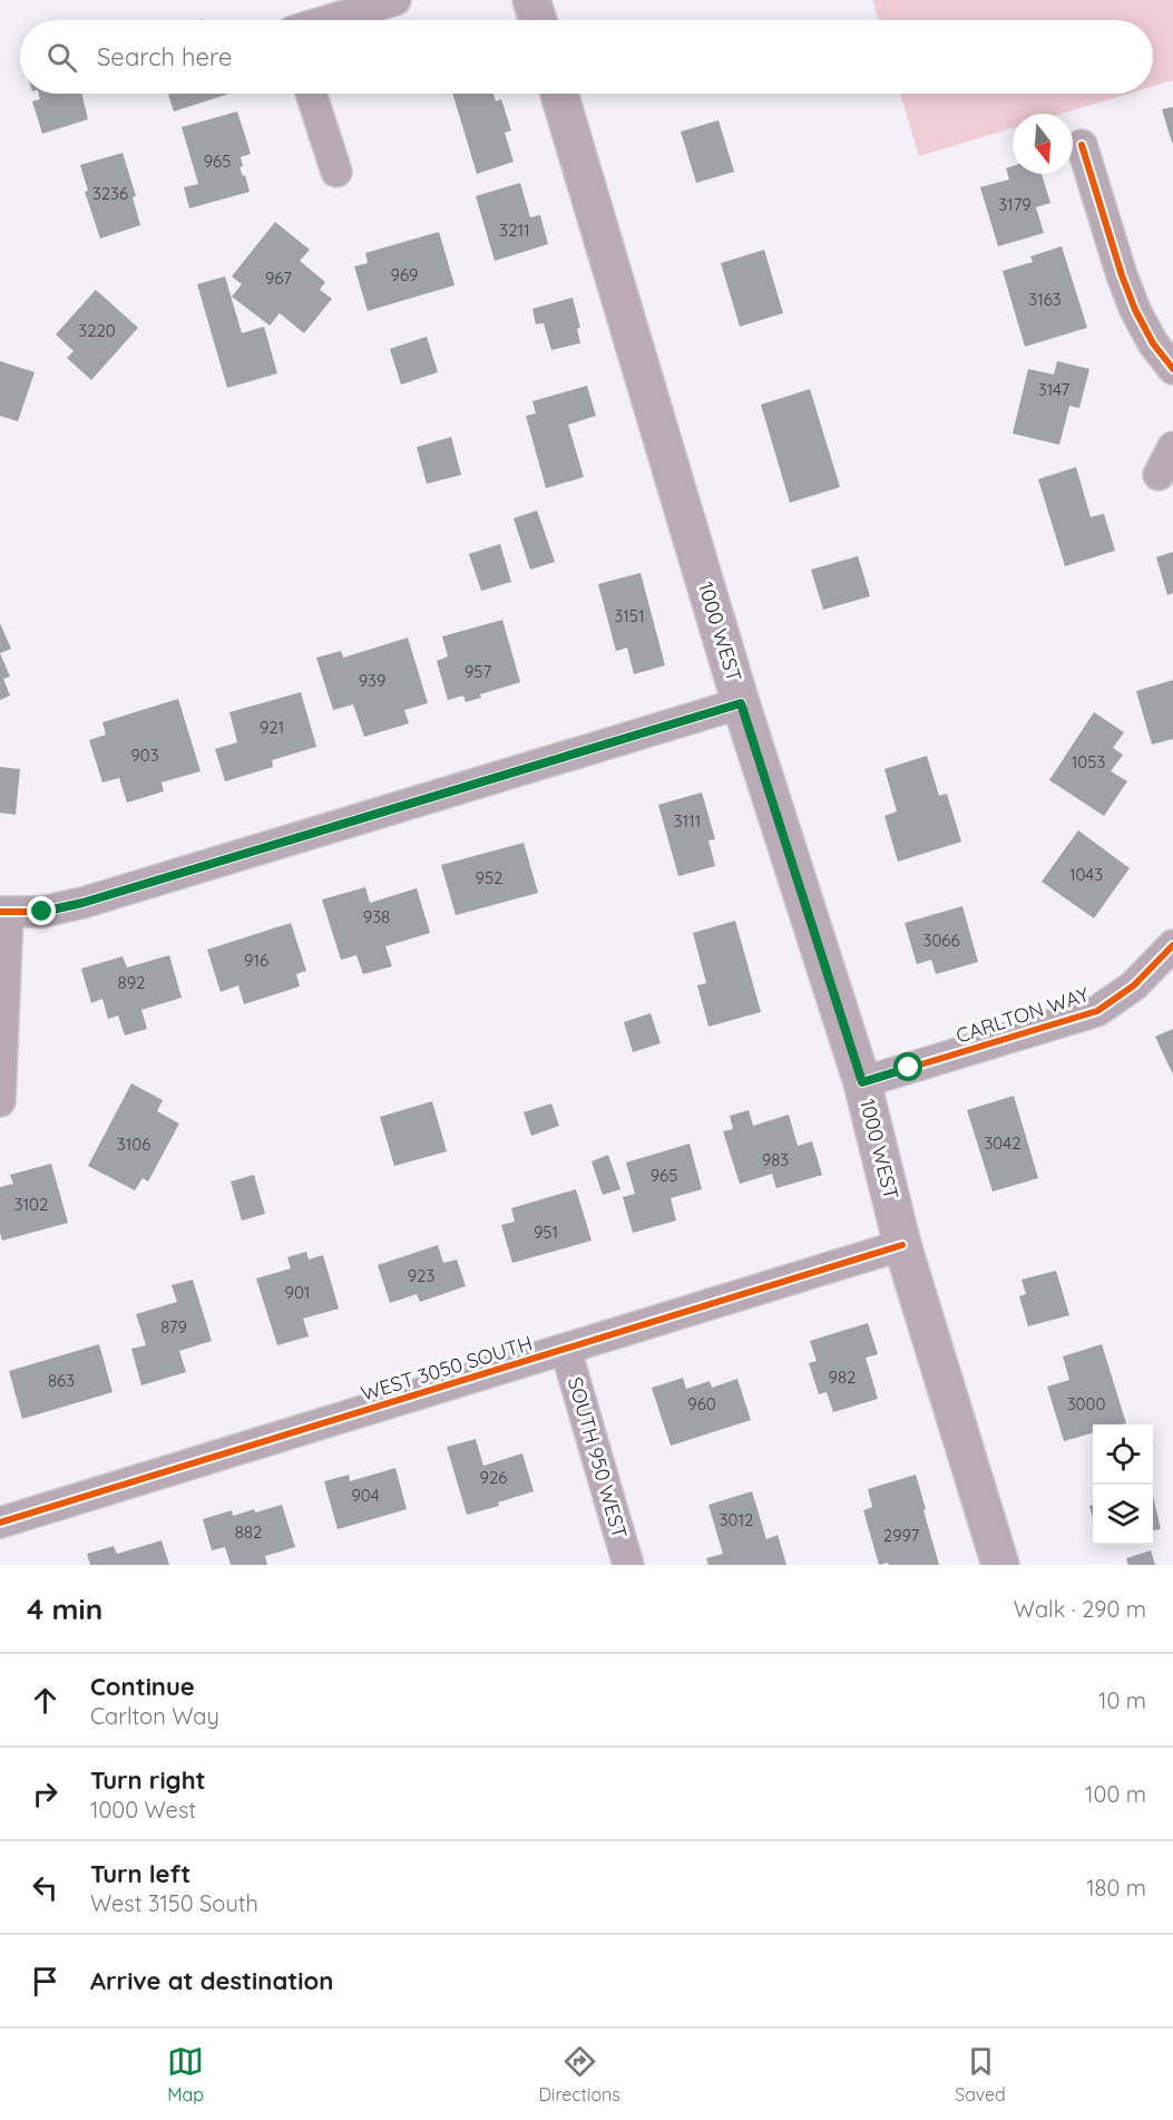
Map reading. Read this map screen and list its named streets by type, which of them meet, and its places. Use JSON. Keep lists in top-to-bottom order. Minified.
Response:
{"streets":{"main road":["1000 WEST"],"street":["CARLTON WAY","WEST 3050 SOUTH","SOUTH 950 WEST"]},"crossings":[["1000 WEST","CARLTON WAY"],["1000 WEST","WEST 3050 SOUTH"],["WEST 3050 SOUTH","SOUTH 950 WEST"]],"house_numbers":["965","3236","3179","3211","969","967","3163","3220","3147","3151","957","939","921","903","1053","3111","1043","952","938","3066","916","892","3042","3106","983","965","3102","951","923","901","879","982","863","960","3000","926","904","3012","882","2997"],"north":"bottom","page":{"search":"Search here","heading":["4 min","Walk · 290 m"],"list":[["Continue","Carlton Way","10 m"],["Turn right","1000 West","100 m"],["Turn left","West 3150 South","180 m"],"Arrive at destination"],"nav":["Map","Directions","Saved"]}}
